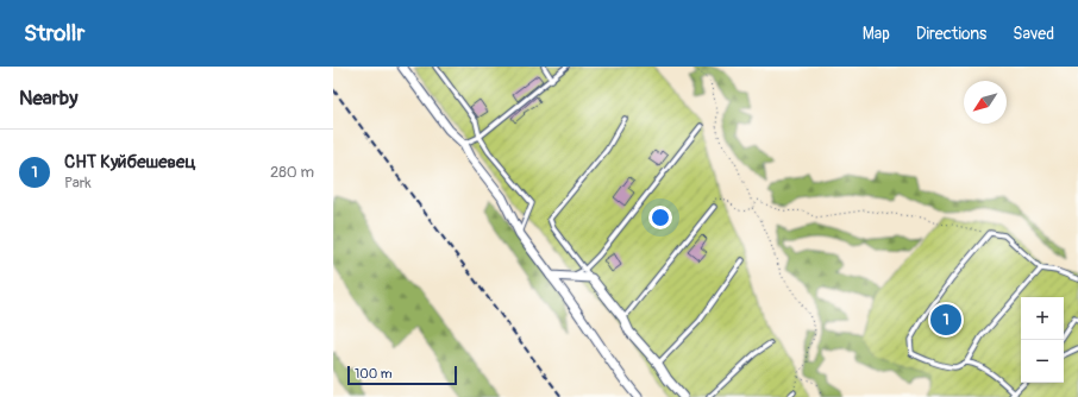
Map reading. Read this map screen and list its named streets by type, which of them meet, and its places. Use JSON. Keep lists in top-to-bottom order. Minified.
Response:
{"scale_bar":"100 m","north":"bottom left","page":{"header":"Strollr","nav":["Map","Directions","Saved"],"heading":"Nearby","list":[{"mark":"1","name":"СНТ Куйбешевец","note":"Park","value":"280 m"}],"map_buttons":["+","−"],"pins":"1","scale":"100 m"}}
